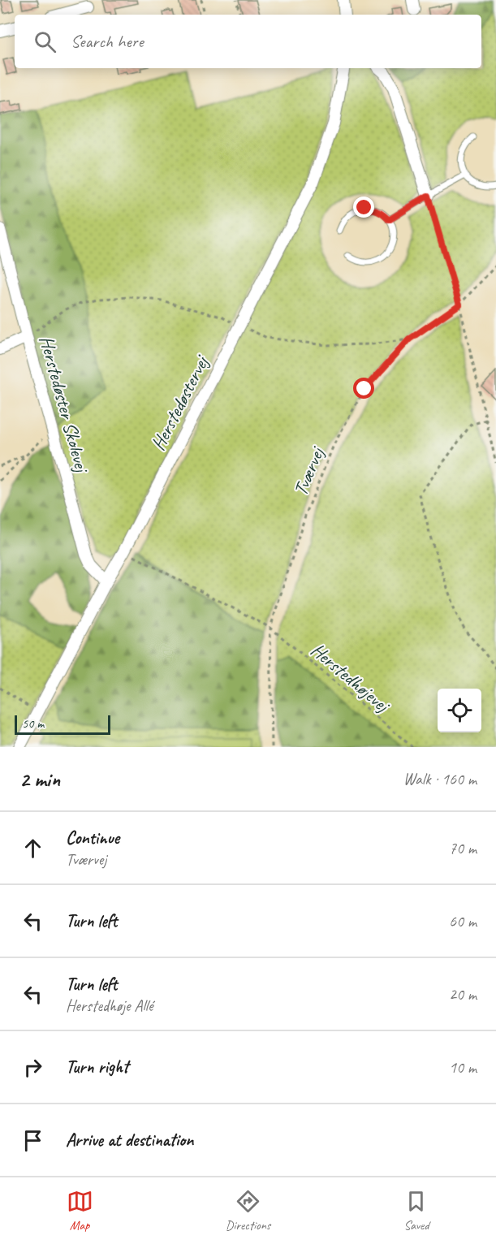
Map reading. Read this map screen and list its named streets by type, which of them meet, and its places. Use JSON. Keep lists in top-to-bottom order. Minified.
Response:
{"streets":{"street":["Herstedøster Skolevej","Herstedøstervej"],"path":["Tværvej","Herstedhøjevej"]},"crossings":[["Herstedøster Skolevej","Herstedøstervej"],["Herstedøstervej","Herstedhøjevej"],["Tværvej","Herstedhøjevej"]],"scale_bar":"50 m","page":{"search":"Search here","scale":"50 m","heading":["2 min","Walk · 160 m"],"list":[["Continue","Tværvej","70 m"],["Turn left","60 m"],["Turn left","Herstedhøje Allé","20 m"],["Turn right","10 m"],"Arrive at destination"],"nav":["Map","Directions","Saved"]}}
